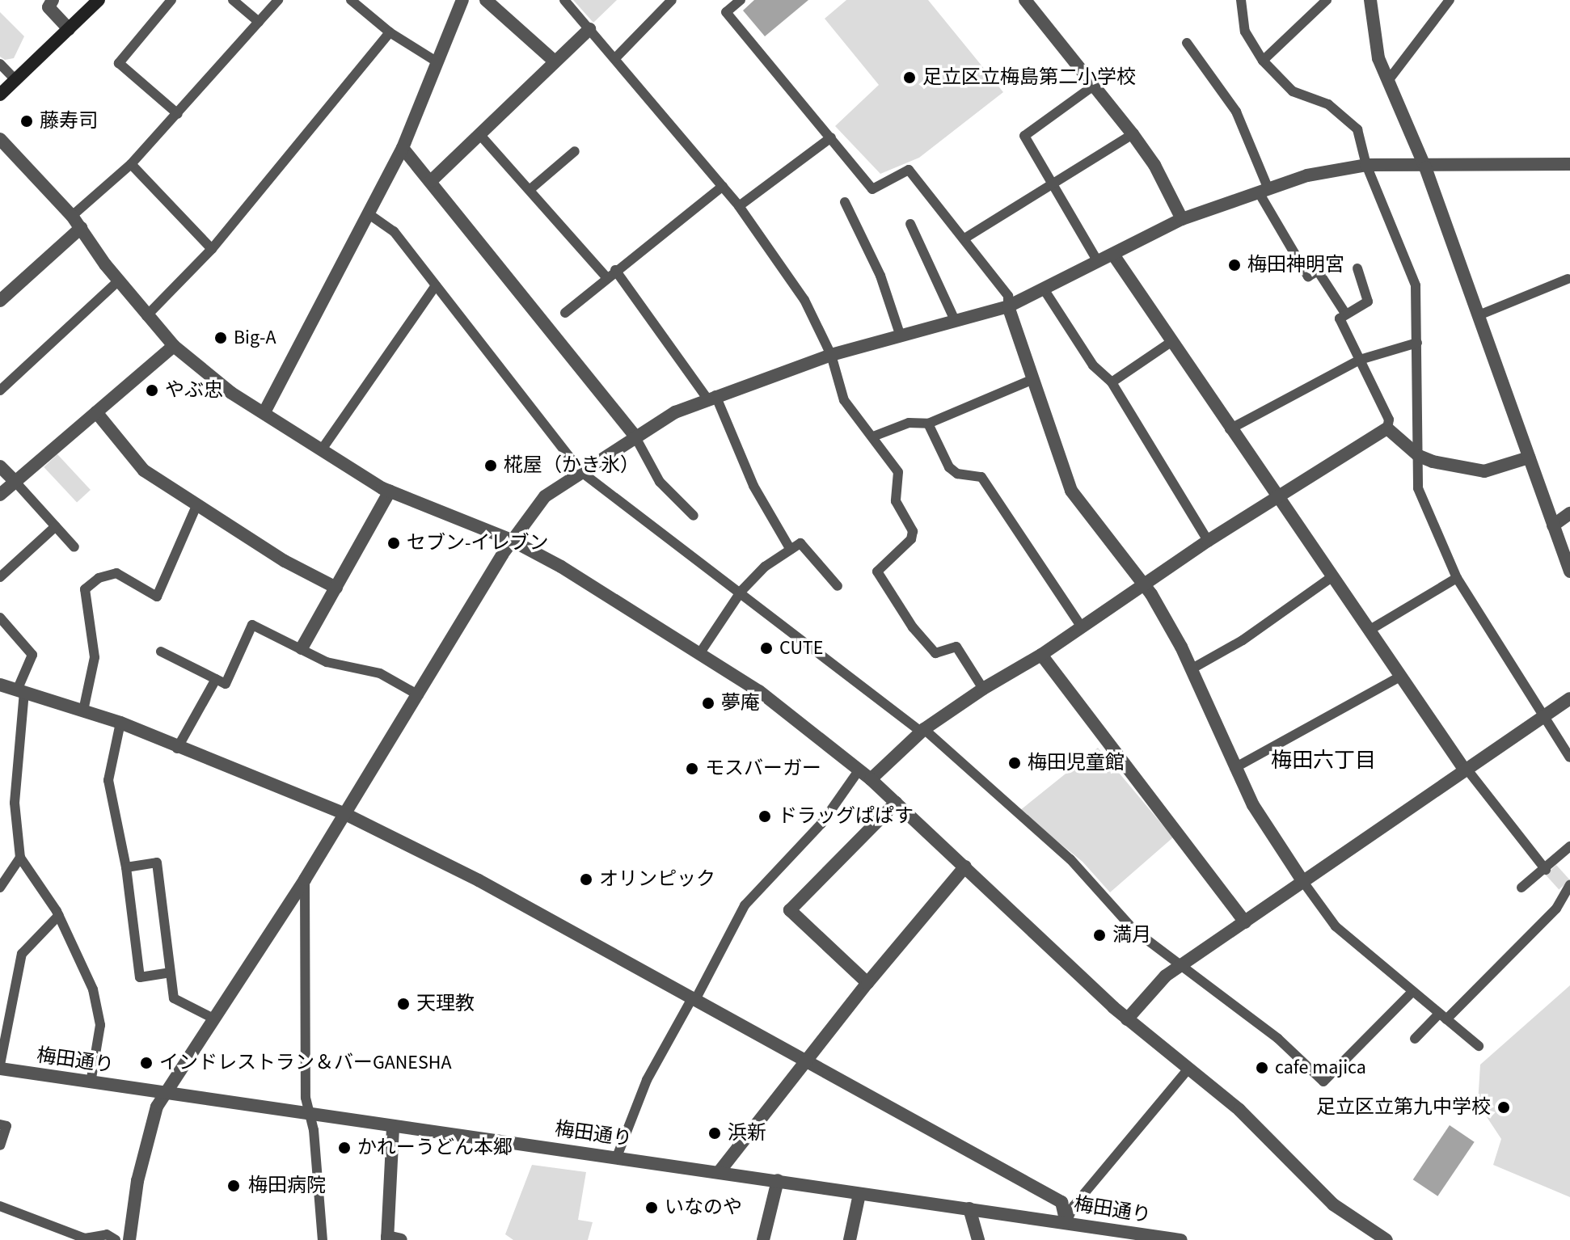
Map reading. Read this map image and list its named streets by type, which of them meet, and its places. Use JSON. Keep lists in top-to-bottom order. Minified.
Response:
{"streets":{"street":["梅田通り"]},"districts":["梅田六丁目"],"places":["足立区立梅島第二小学校","藤寿司","梅田神明宮","Big-A","やぶ忠","椛屋（かき氷）","セブン-イレブン","CUTE","夢庵","梅田児童館","モスバーガー","ドラッグぱぱす","オリンピック","満月","天理教","インドレストラン＆バーGANESHA","cafe majica","足立区立第九中学校","浜新","かれーうどん本郷","梅田病院","いなのや"]}
